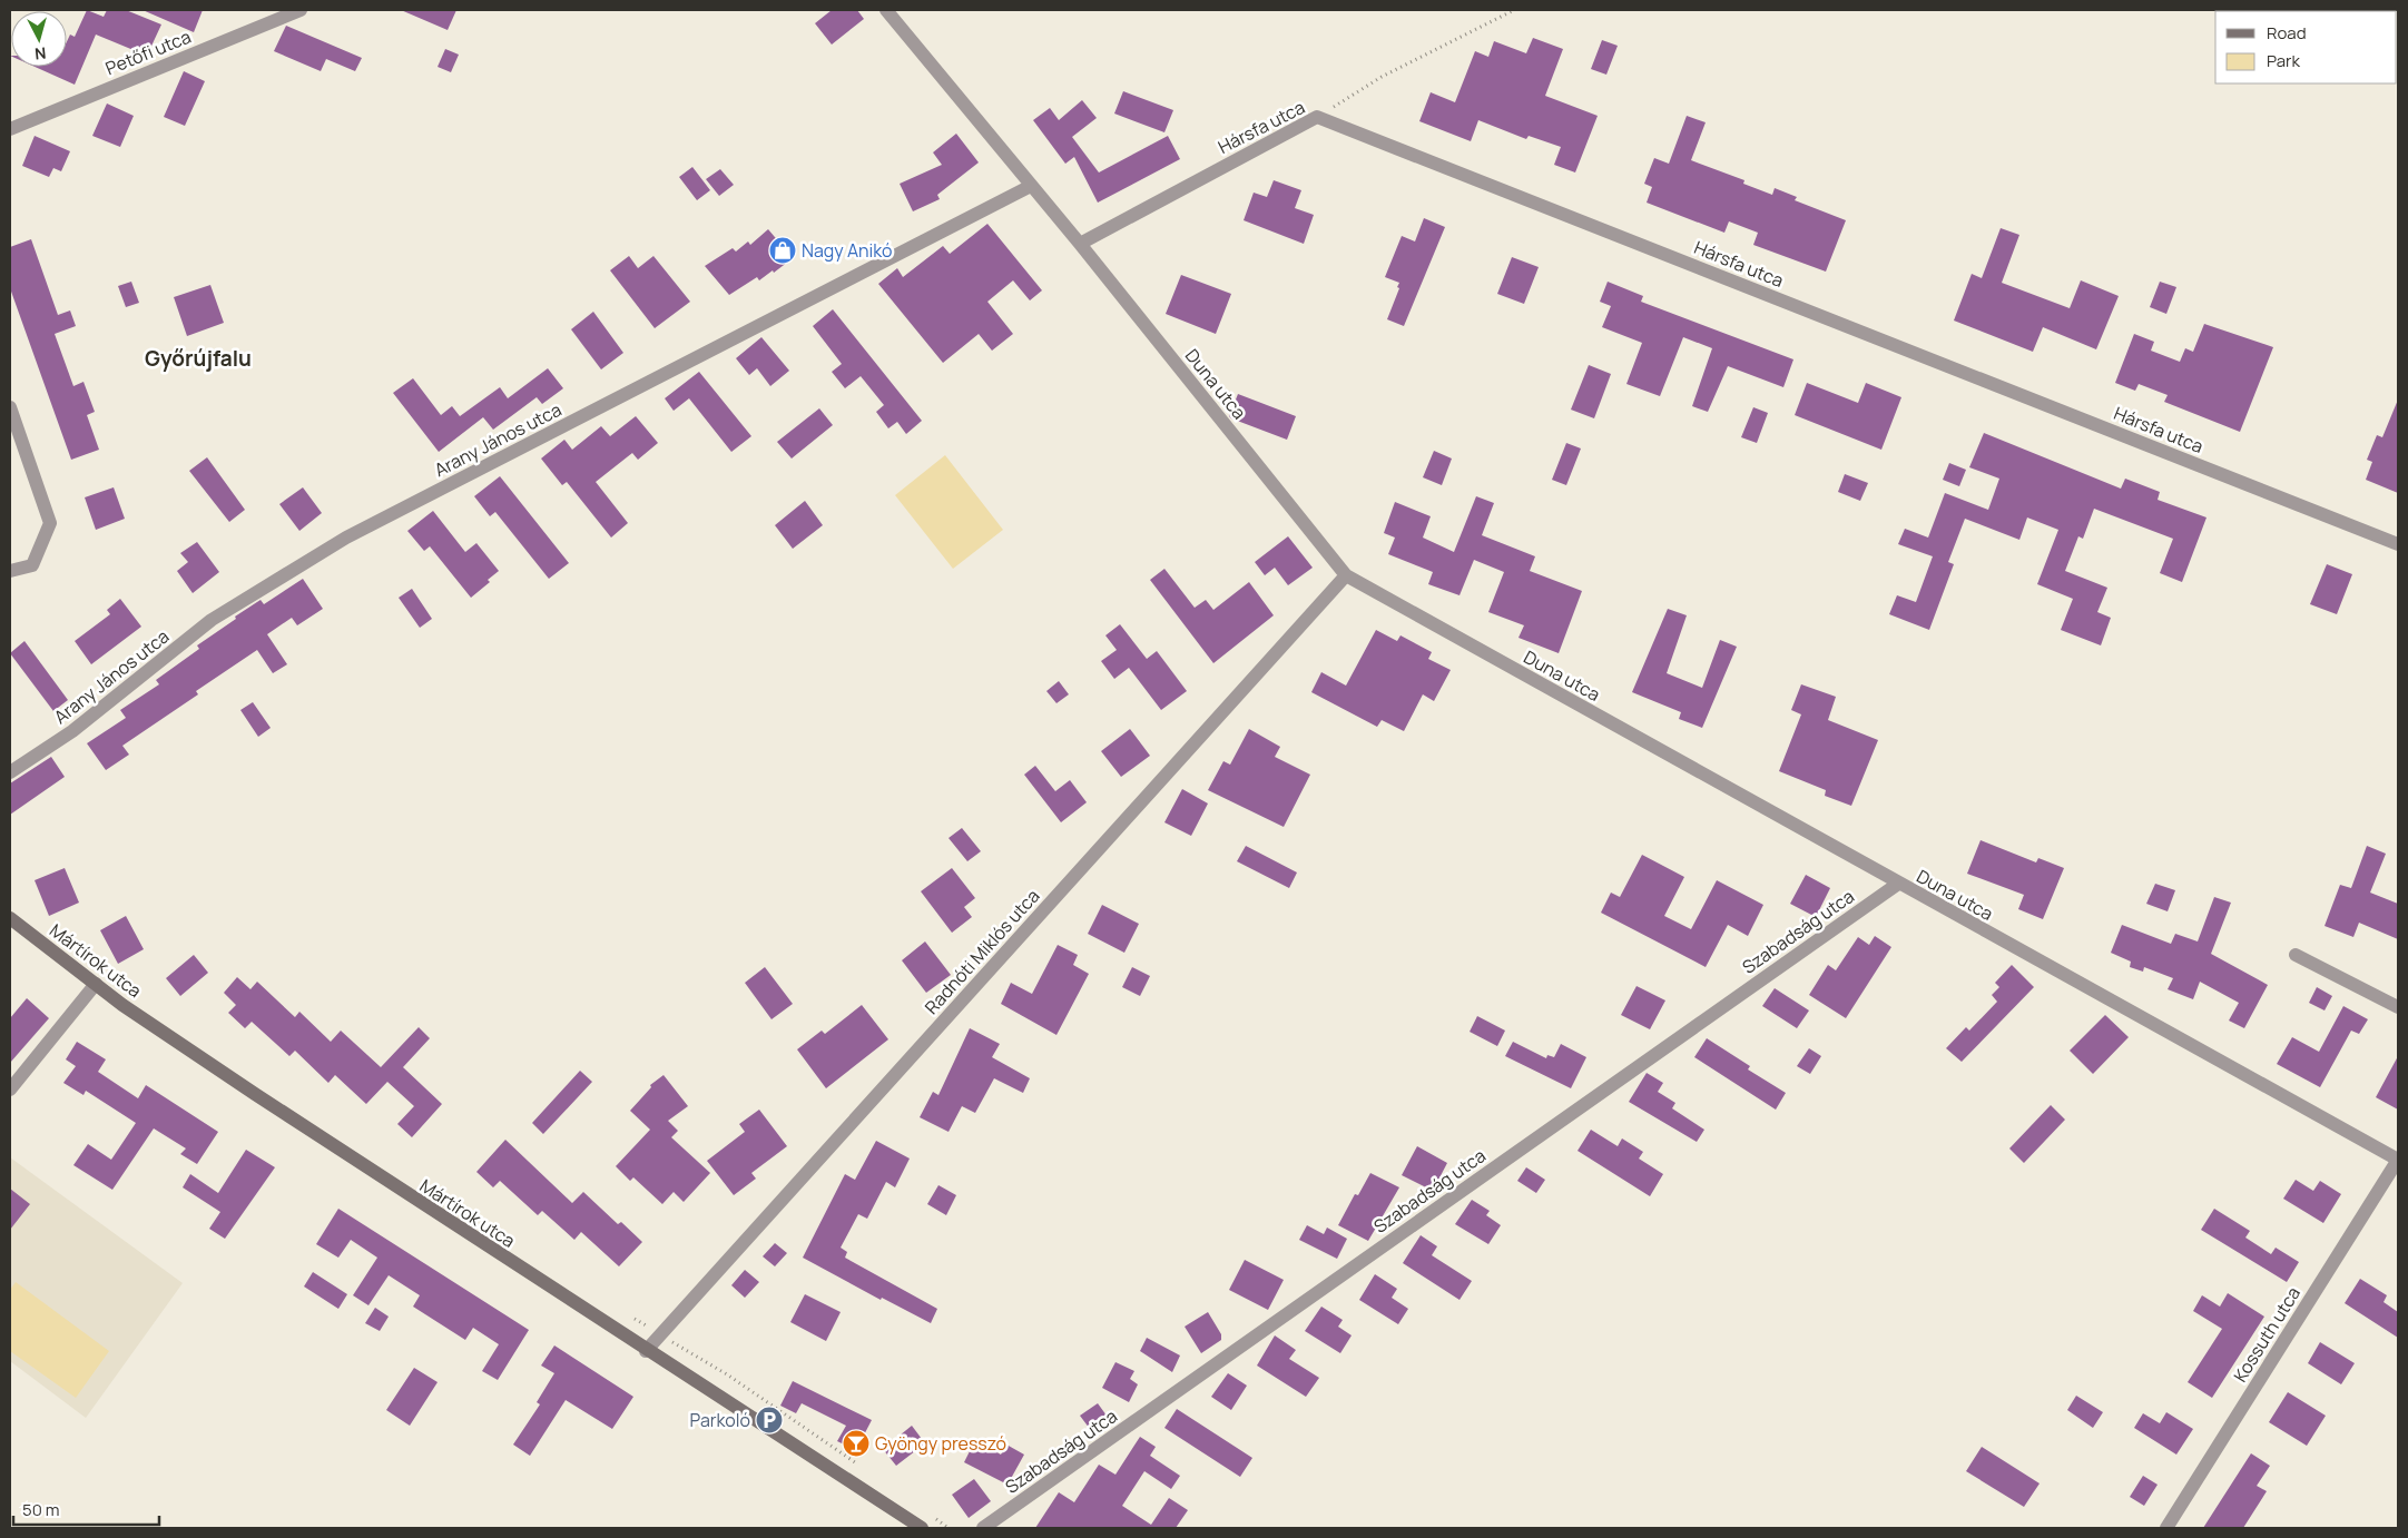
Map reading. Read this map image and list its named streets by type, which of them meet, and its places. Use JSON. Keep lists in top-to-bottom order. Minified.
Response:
{"streets":{"main road":["Mártírok utca"],"street":["Petőfi utca","Hársfa utca","Duna utca","Arany János utca","Szabadság utca","Radnóti Miklós utca","Kossuth utca"]},"crossings":[["Hársfa utca","Duna utca"],["Duna utca","Arany János utca"],["Duna utca","Szabadság utca"],["Duna utca","Radnóti Miklós utca"],["Duna utca","Kossuth utca"],["Radnóti Miklós utca","Mártírok utca"]],"districts":["Győrújfalu"],"places":{"shop":["Nagy Anikó"],"parking":["Parkoló"],"bar":["Gyöngy presszó"]},"legend":["Road","Park"],"scale_bar":"50 m","north":"bottom"}
